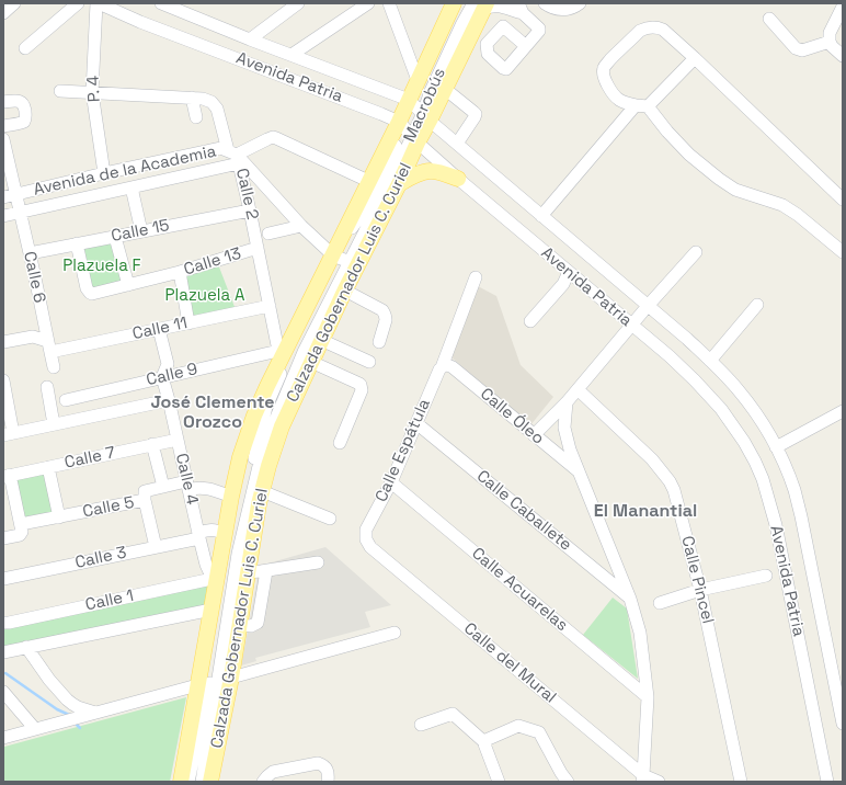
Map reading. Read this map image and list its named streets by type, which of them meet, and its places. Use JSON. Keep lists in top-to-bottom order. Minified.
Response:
{"streets":{"main road":["Calzada Gobernador Luis C. Curiel"],"street":["Avenida Patria","P. 4","Macrobús","Avenida de la Academia","Calle 2","Calle 15","Calle 13","Calle 6","Calle 11","Calle 9","Calle Óleo","Calle Espátula","Calle 7","Calle 4","Calle 5","Calle Caballete","Calle 3","Calle Pincel","Calle Acuarelas","Calle 1","Calle del Mural"]},"crossings":[["Avenida Patria","P. 4"],["Avenida Patria","Macrobús"],["Avenida Patria","Calzada Gobernador Luis C. Curiel"],["P. 4","Avenida de la Academia"],["Macrobús","Avenida de la Academia"],["Macrobús","Calzada Gobernador Luis C. Curiel"],["Avenida de la Academia","Calle 2"],["Avenida de la Academia","Calle 6"],["Avenida de la Academia","Calzada Gobernador Luis C. Curiel"],["Calle 2","Calle 15"],["Calle 2","Calle 13"],["Calle 2","Calzada Gobernador Luis C. Curiel"],["Calle 2","Calle 11"],["Calle 2","Calle 9"],["Calle 15","Calle 13"],["Calle 15","Calle 6"],["Calle 6","Calle 11"],["Calzada Gobernador Luis C. Curiel","Calle 4"],["Calzada Gobernador Luis C. Curiel","Calle 5"],["Calzada Gobernador Luis C. Curiel","Calle 3"],["Calzada Gobernador Luis C. Curiel","Calle 1"],["Calle 11","Calle 4"],["Calle 9","Calle 4"],["Calle Óleo","Calle Espátula"],["Calle Espátula","Calle Caballete"],["Calle Espátula","Calle Acuarelas"],["Calle Espátula","Calle del Mural"],["Calle 7","Calle 4"],["Calle 4","Calle 5"],["Calle 4","Calle 3"],["Calle 4","Calle 1"]],"districts":["José Clemente Orozco","El Manantial"],"parks":["Plazuela F","Plazuela A"]}
